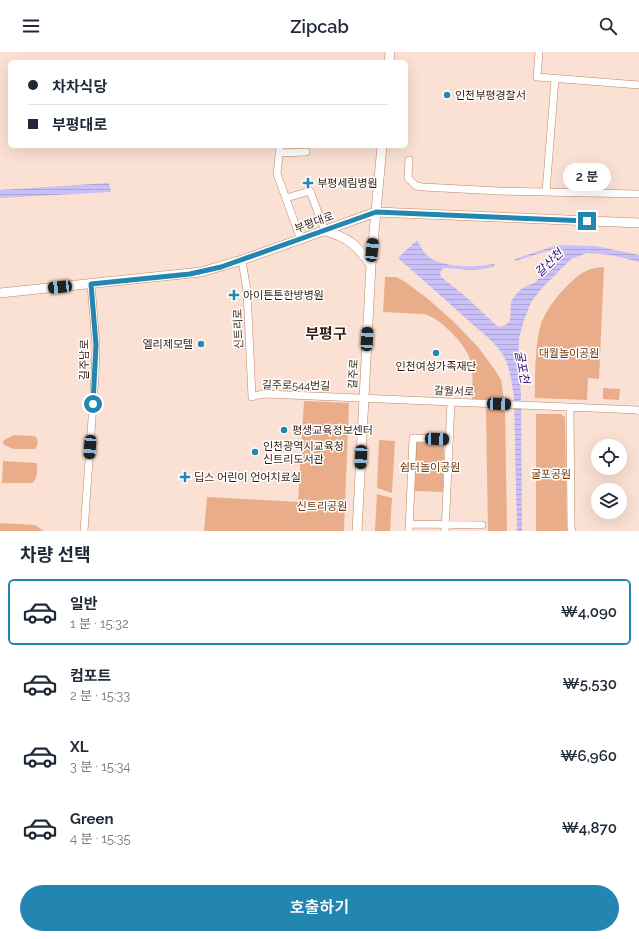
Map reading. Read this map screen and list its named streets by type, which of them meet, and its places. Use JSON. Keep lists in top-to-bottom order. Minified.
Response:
{"streets":{"main road":["부평대로","길주로"],"street":["신트리로","길주남로","길주로544번길","갈월서로"]},"crossings":[["부평대로","신트리로"],["부평대로","길주남로"],["부평대로","길주로"],["신트리로","길주로544번길"],["길주로","길주로544번길"],["길주로","갈월서로"],["길주로544번길","갈월서로"]],"districts":["부평구"],"water":["갈산천","굴포천"],"parks":["대월놀이공원","쉼터놀이공원","굴포공원","신트리공원"],"places":{"other":["인천부평경찰서","엘리제모텔","인천여성가족재단","평생교육정보센터","인천광역시교육청 신트리도서관"],"health":["부평세림병원","아이튼튼한방병원","딥스 어린이 언어치료실"]},"page":{"header":"Zipcab","banner":["차차식당","부평대로"],"bubble":"2 분","heading":"차량 선택","list":[{"name":"일반","note":"1 분 · 15:32","value":"₩4,090"},{"name":"컴포트","note":"2 분 · 15:33","value":"₩5,530"},{"name":"XL","note":"3 분 · 15:34","value":"₩6,960"},{"name":"Green","note":"4 분 · 15:35","value":"₩4,870"}],"buttons":"호출하기"}}
